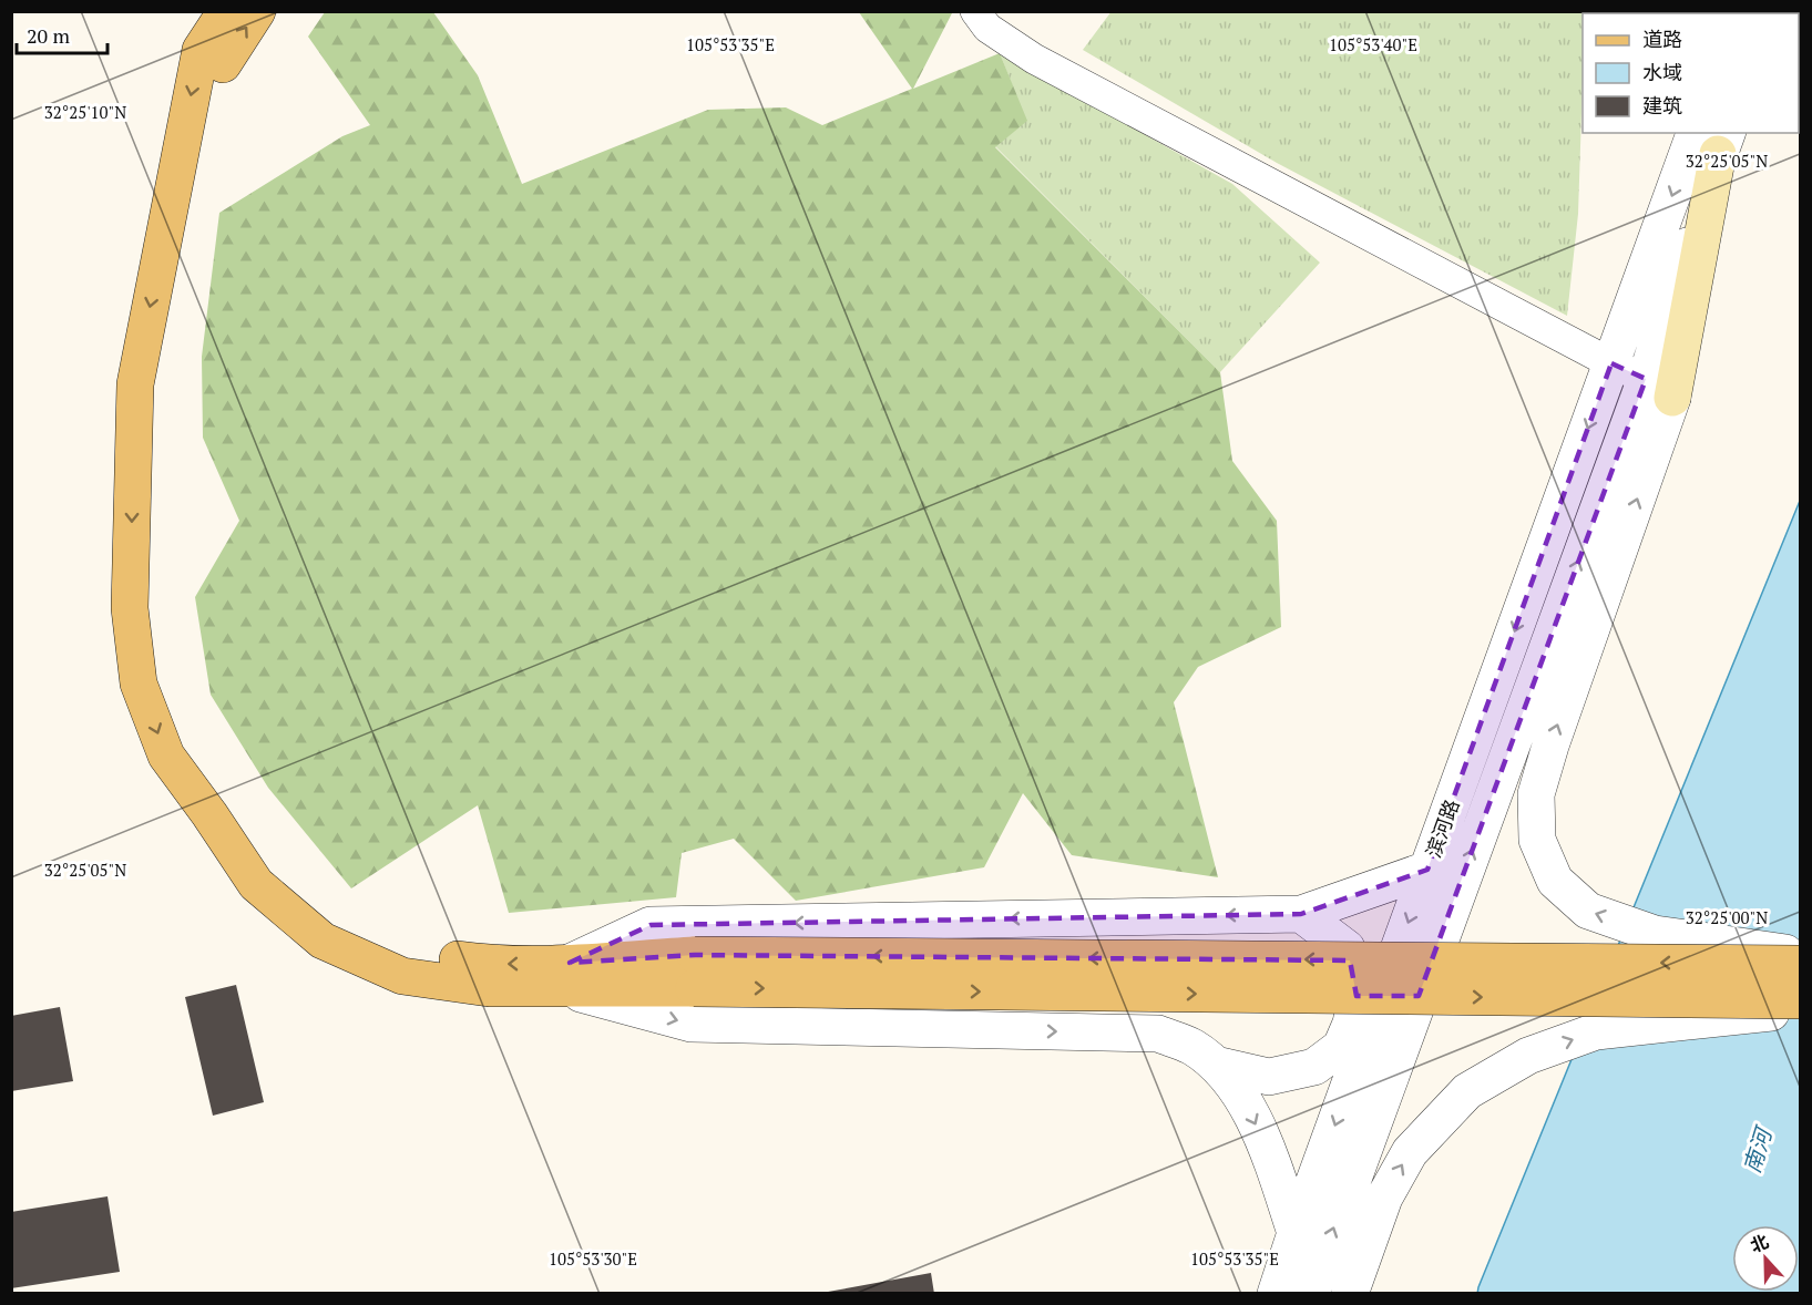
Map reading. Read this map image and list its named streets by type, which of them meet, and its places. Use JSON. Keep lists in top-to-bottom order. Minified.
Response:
{"streets":{"street":["滨河路"]},"water":["南河"],"legend":["道路","水域","建筑"],"scale_bar":"20 m","north":"top","coordinates":["105°53'35\"E","105°53'40\"E","32°25'10\"N","32°25'05\"N","32°25'00\"N","105°53'30\"E"]}
